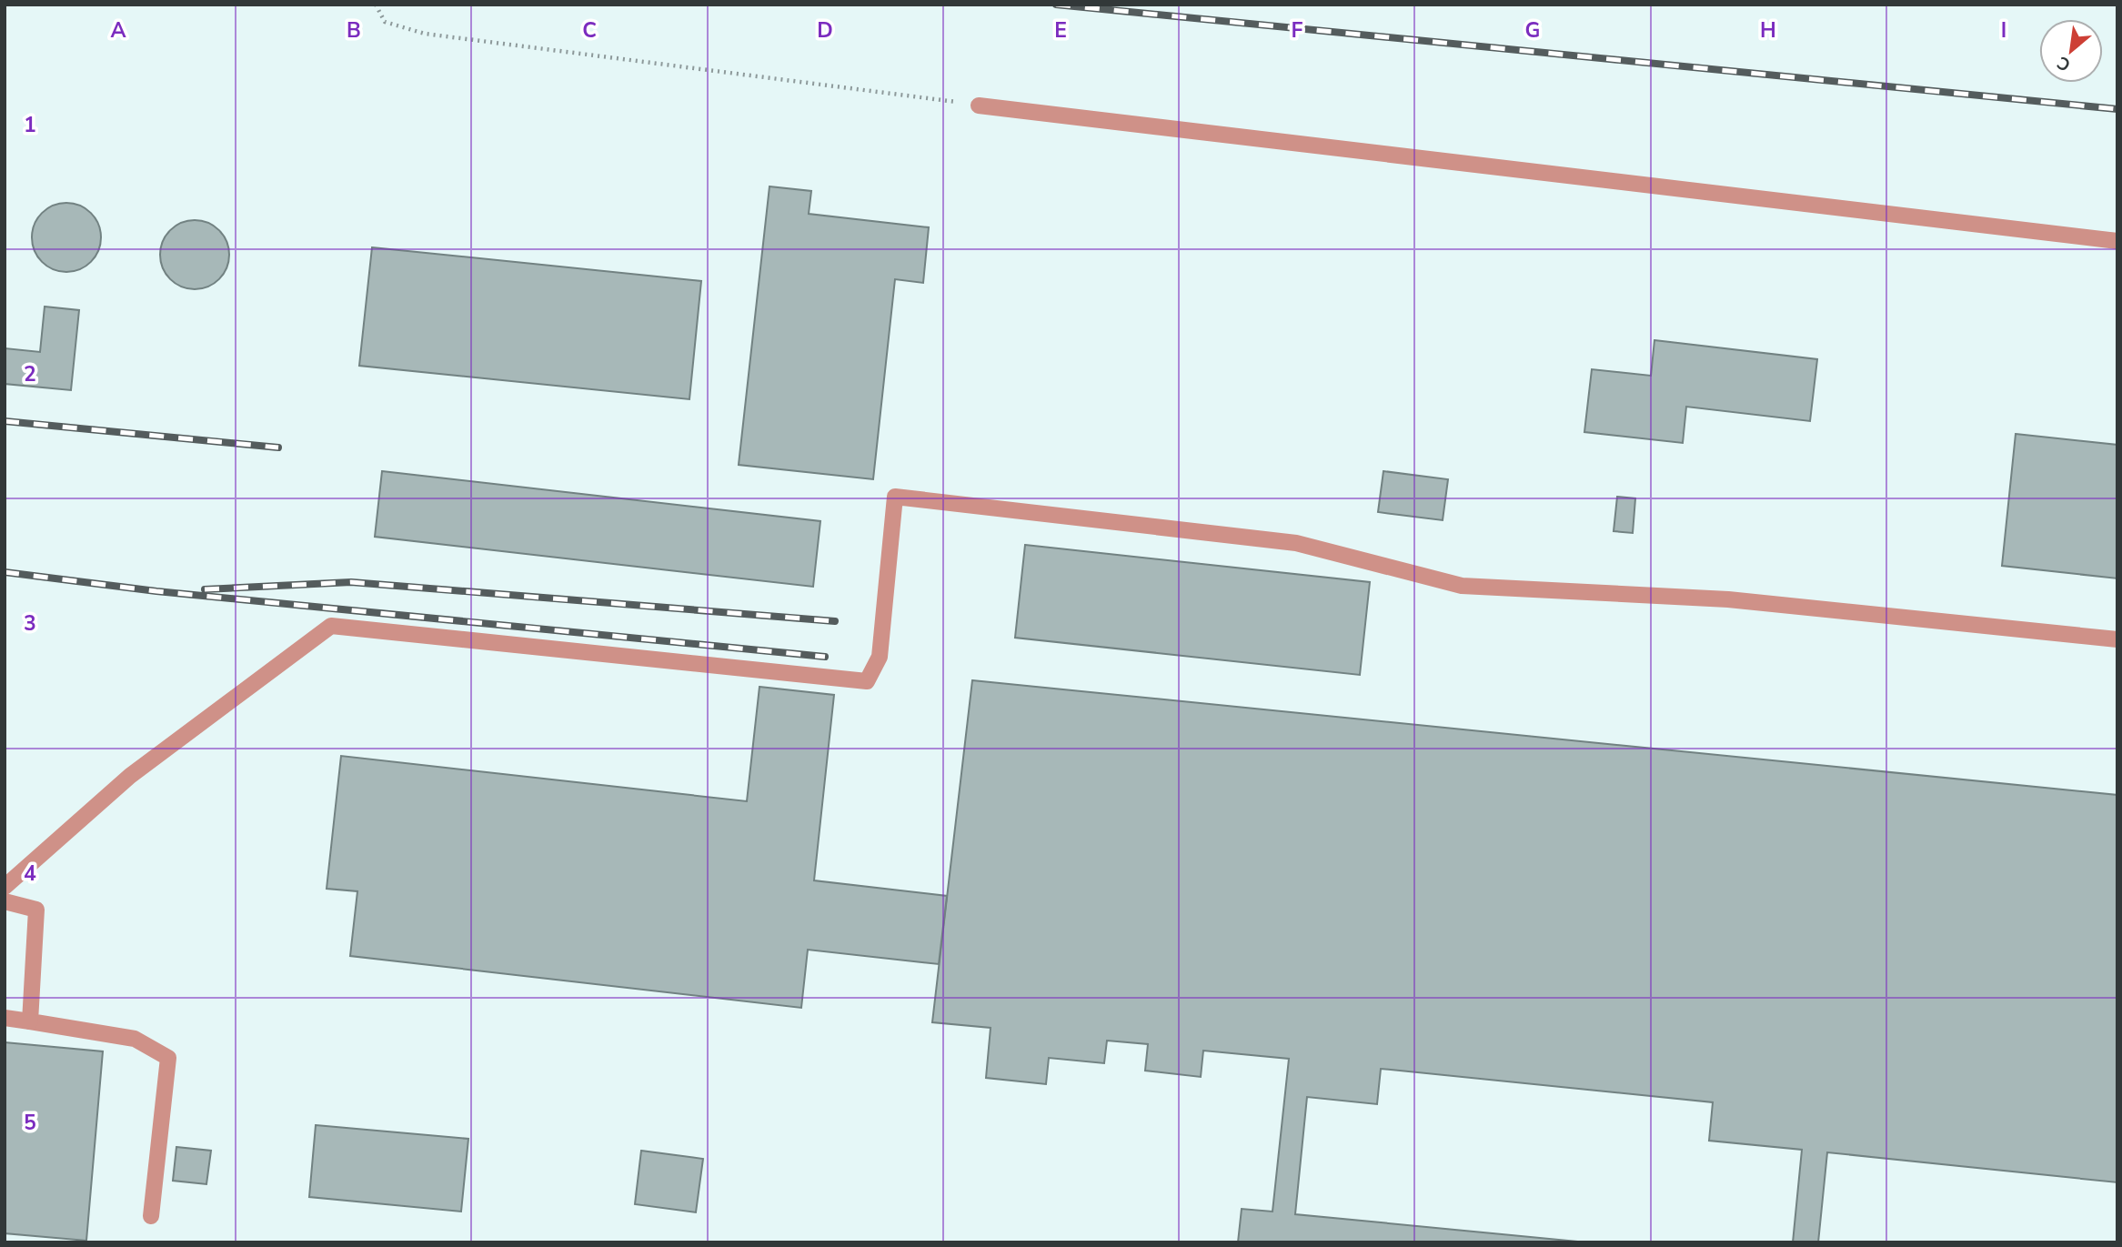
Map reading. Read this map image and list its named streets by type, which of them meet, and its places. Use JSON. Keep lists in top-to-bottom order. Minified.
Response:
{"north":"bottom left","grid":{"columns":["A","B","C","D","E","F","G","H","I"],"rows":["1","2","3","4","5"]}}
